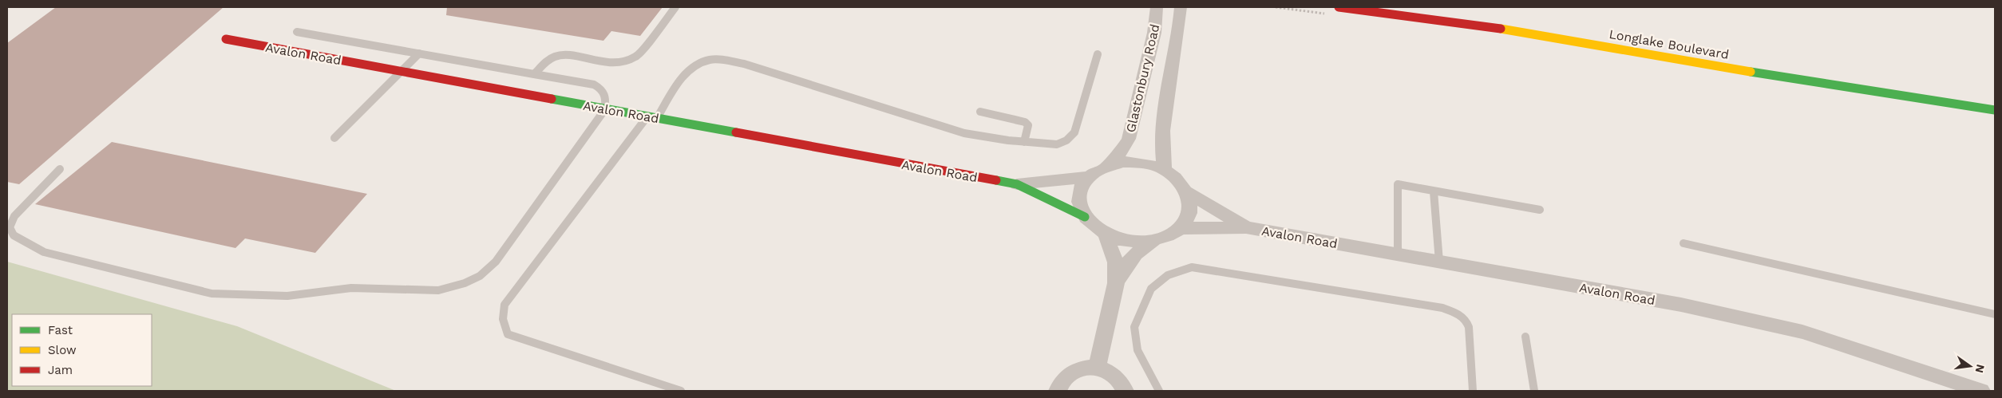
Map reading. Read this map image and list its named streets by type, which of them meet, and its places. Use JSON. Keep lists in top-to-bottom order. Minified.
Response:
{"streets":{"main road":["Longlake Boulevard","Avalon Road"],"street":["Glastonbury Road"]},"crossings":[["Avalon Road","Glastonbury Road"]],"legend":["Fast","Slow","Jam"],"north":"right"}
